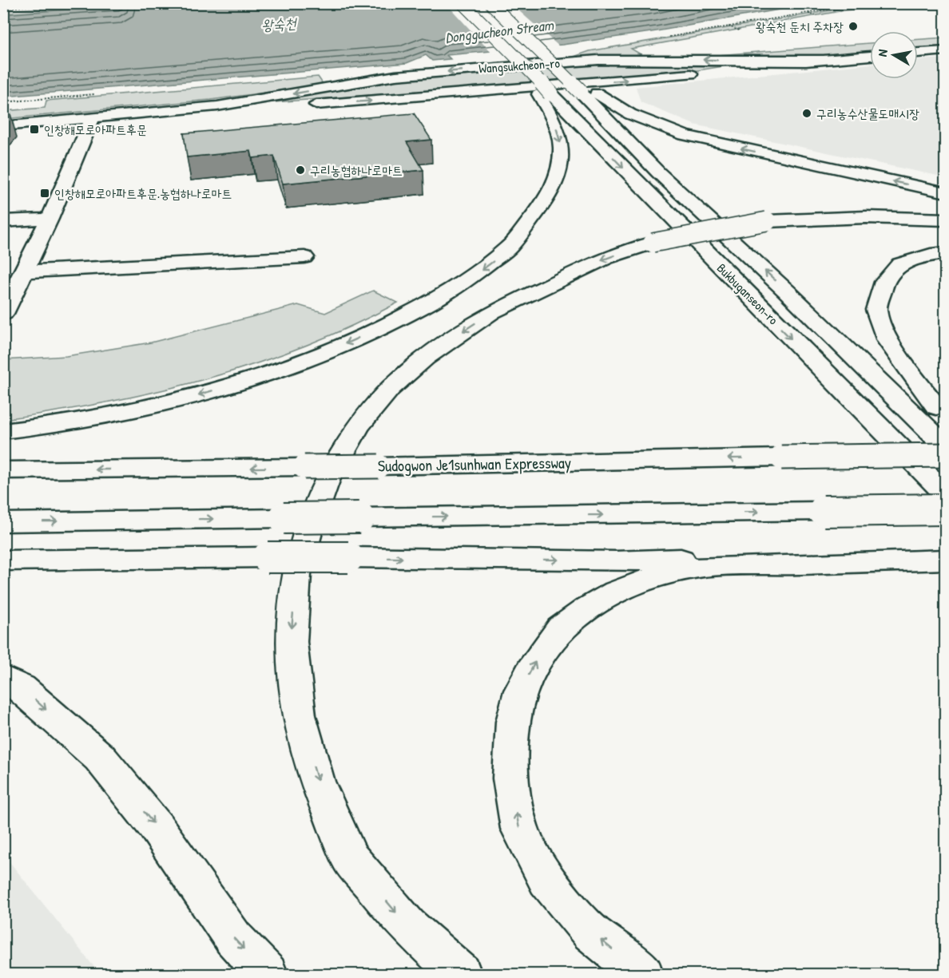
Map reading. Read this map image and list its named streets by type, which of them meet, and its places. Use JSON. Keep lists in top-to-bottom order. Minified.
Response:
{"streets":{"main road":["Wangsukcheon-ro","Bukbuganseon-ro","Sudogwon Je1sunhwan Expressway"]},"water":["왕숙천","Donggucheon Stream"],"places":{"other":["왕숙천 둔치 주차장","구리농수산물도매시장","구리농협하나로마트"],"transit":["인창해모로아파트후문","인창해모로아파트후문.농협하나로마트"]},"north":"left"}
